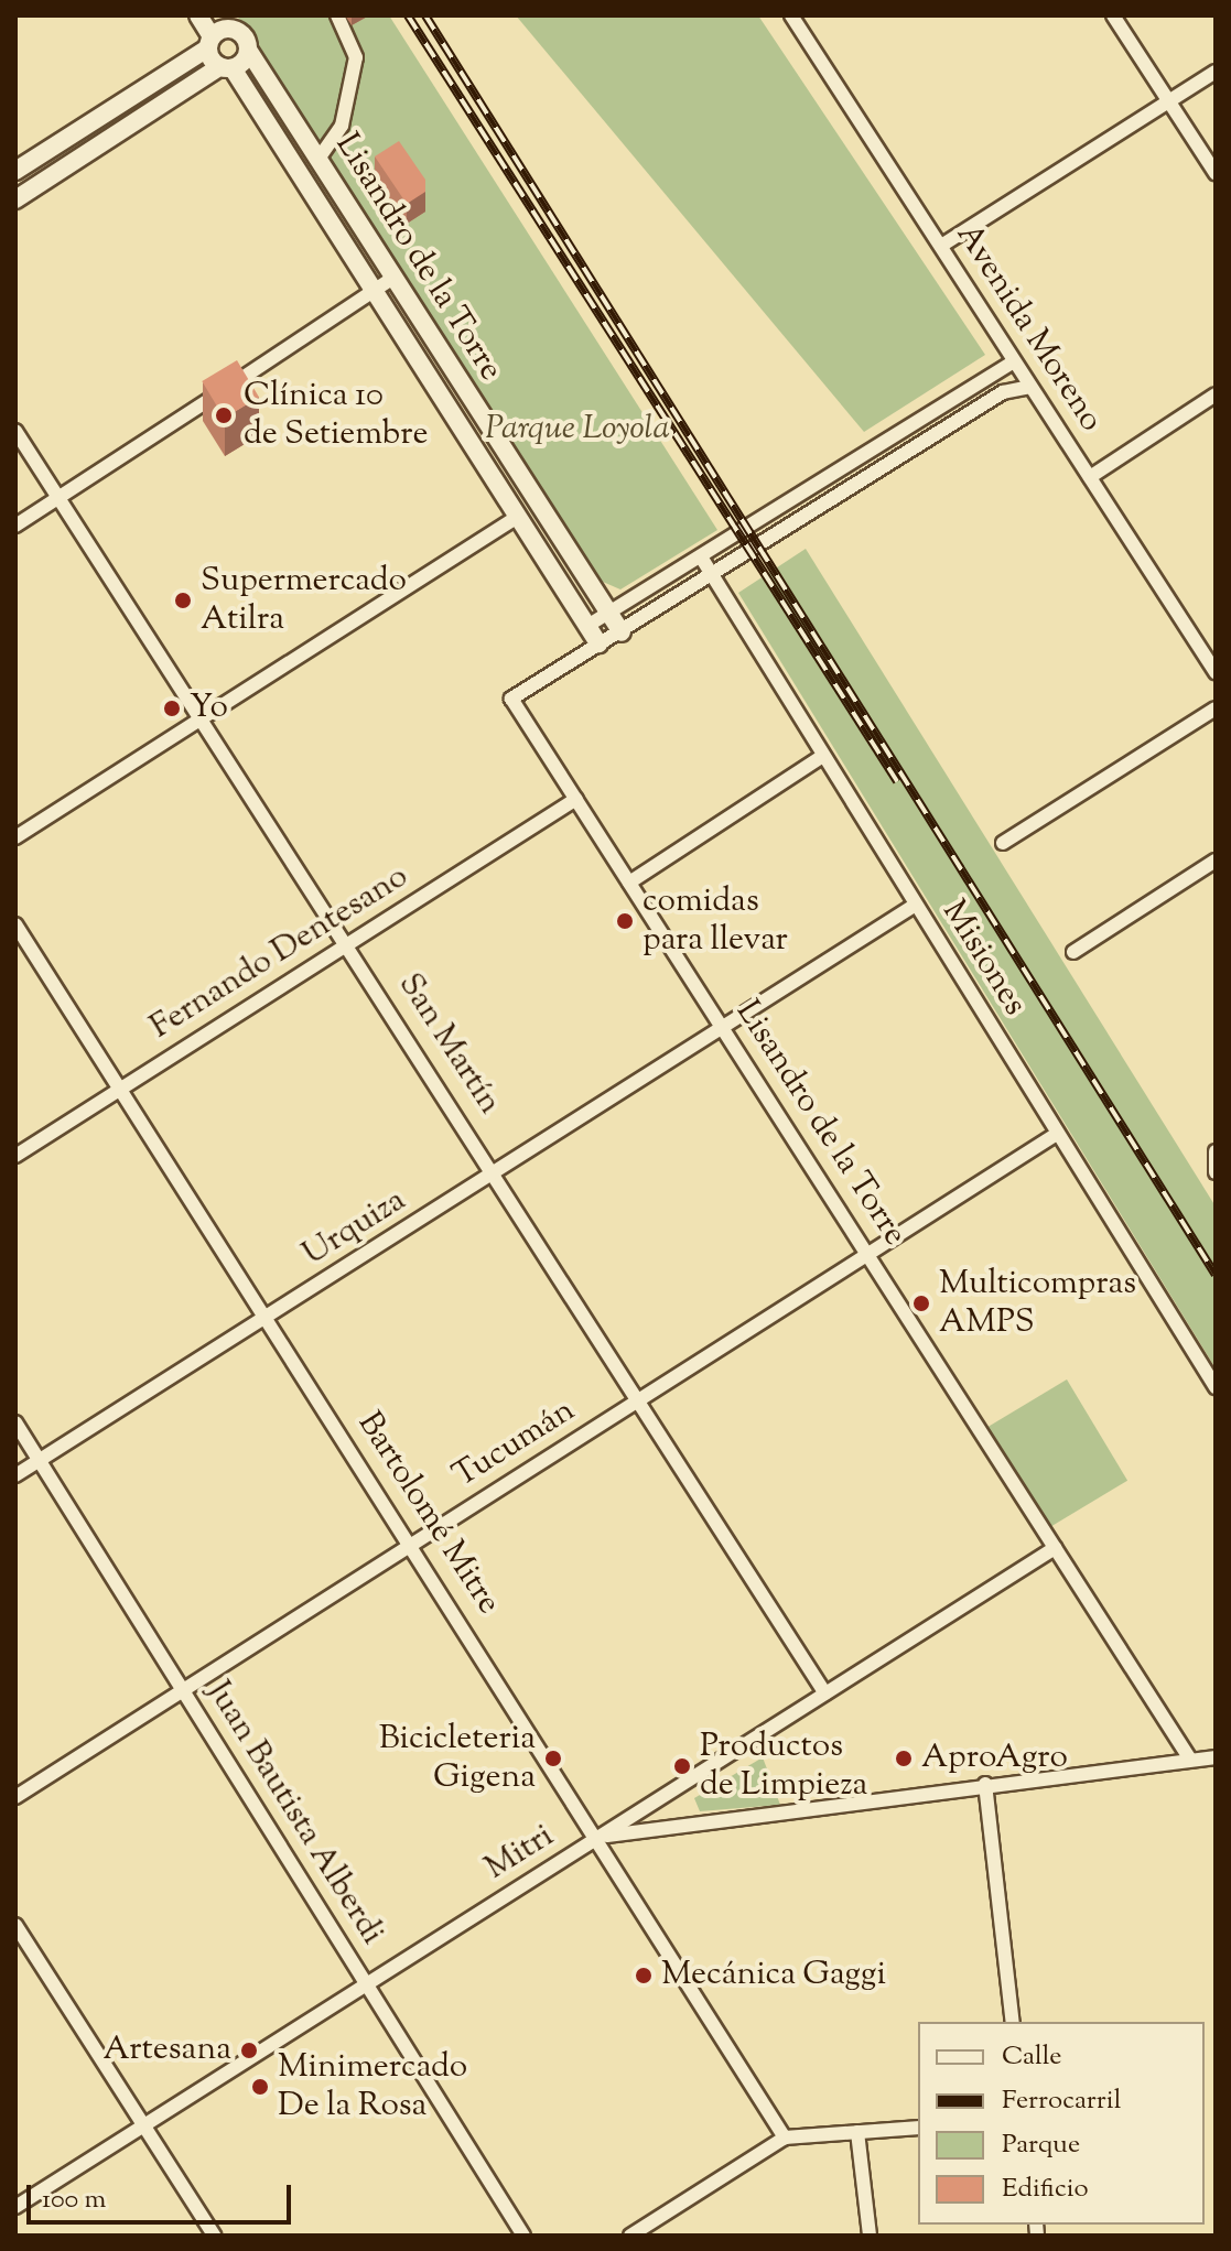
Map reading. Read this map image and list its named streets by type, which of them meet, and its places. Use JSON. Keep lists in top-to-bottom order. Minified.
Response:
{"streets":{"street":["Lisandro de la Torre","Avenida Moreno","Fernando Dentesano","Misiones","San Martín","Urquiza","Tucumán","Bartolomé Mitre","Juan Bautista Alberdi","Mitri"]},"crossings":[["Lisandro de la Torre","Fernando Dentesano"],["Lisandro de la Torre","Urquiza"],["Lisandro de la Torre","Tucumán"],["Lisandro de la Torre","Mitri"],["Fernando Dentesano","San Martín"],["Fernando Dentesano","Bartolomé Mitre"],["Misiones","Urquiza"],["Misiones","Tucumán"],["San Martín","Urquiza"],["San Martín","Tucumán"],["San Martín","Mitri"],["Urquiza","Bartolomé Mitre"],["Urquiza","Juan Bautista Alberdi"],["Tucumán","Bartolomé Mitre"],["Tucumán","Juan Bautista Alberdi"],["Bartolomé Mitre","Mitri"],["Juan Bautista Alberdi","Mitri"]],"parks":["Parque Loyola"],"places":["Clínica 10 de Setiembre","Supermercado Atilra","Yo","comidas para llevar","Multicompras AMPS","Bicicleteria Gigena","AproAgro","Productos de Limpieza","Mecánica Gaggi","Artesana","Minimercado De la Rosa"],"legend":["Calle","Ferrocarril","Parque","Edificio"],"scale_bar":"100 m"}
